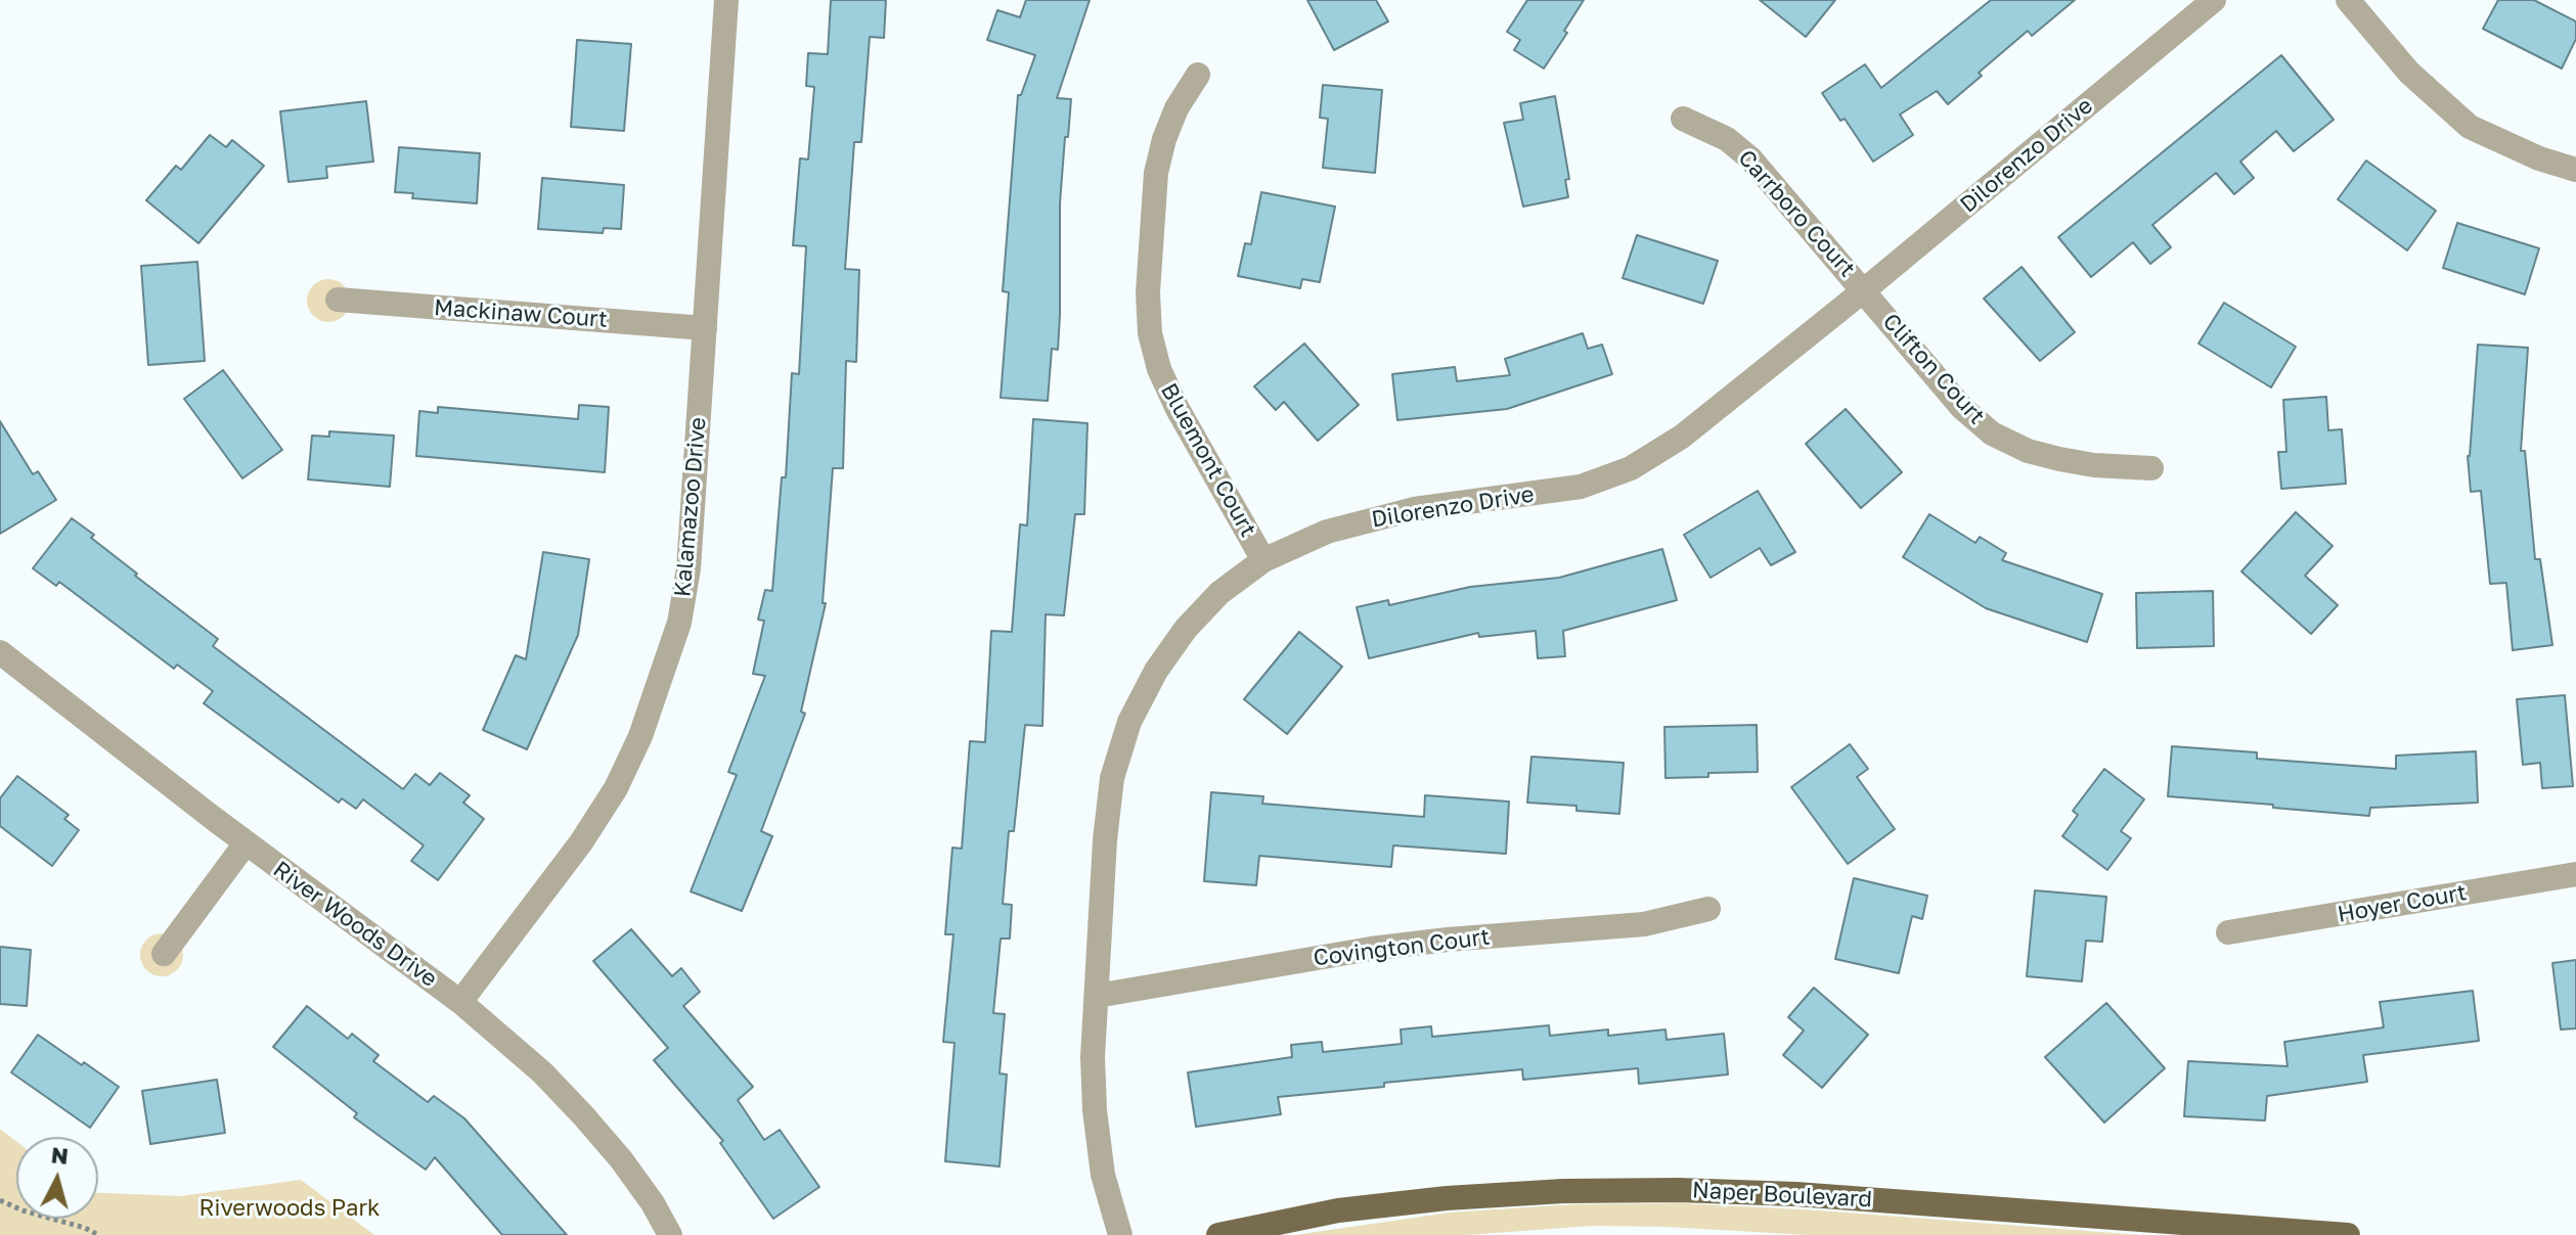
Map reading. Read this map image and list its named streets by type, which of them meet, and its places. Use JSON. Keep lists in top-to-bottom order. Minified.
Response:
{"streets":{"main road":["Naper Boulevard"],"street":["Dilorenzo Drive","Carrboro Court","Mackinaw Court","Clifton Court","Bluemont Court","Kalamazoo Drive","Hoyer Court","River Woods Drive","Covington Court"]},"crossings":[["Dilorenzo Drive","Carrboro Court"],["Dilorenzo Drive","Clifton Court"],["Dilorenzo Drive","Bluemont Court"],["Dilorenzo Drive","Covington Court"],["Carrboro Court","Clifton Court"],["Mackinaw Court","Kalamazoo Drive"],["Kalamazoo Drive","River Woods Drive"]],"parks":["Riverwoods Park"],"north":"top"}
